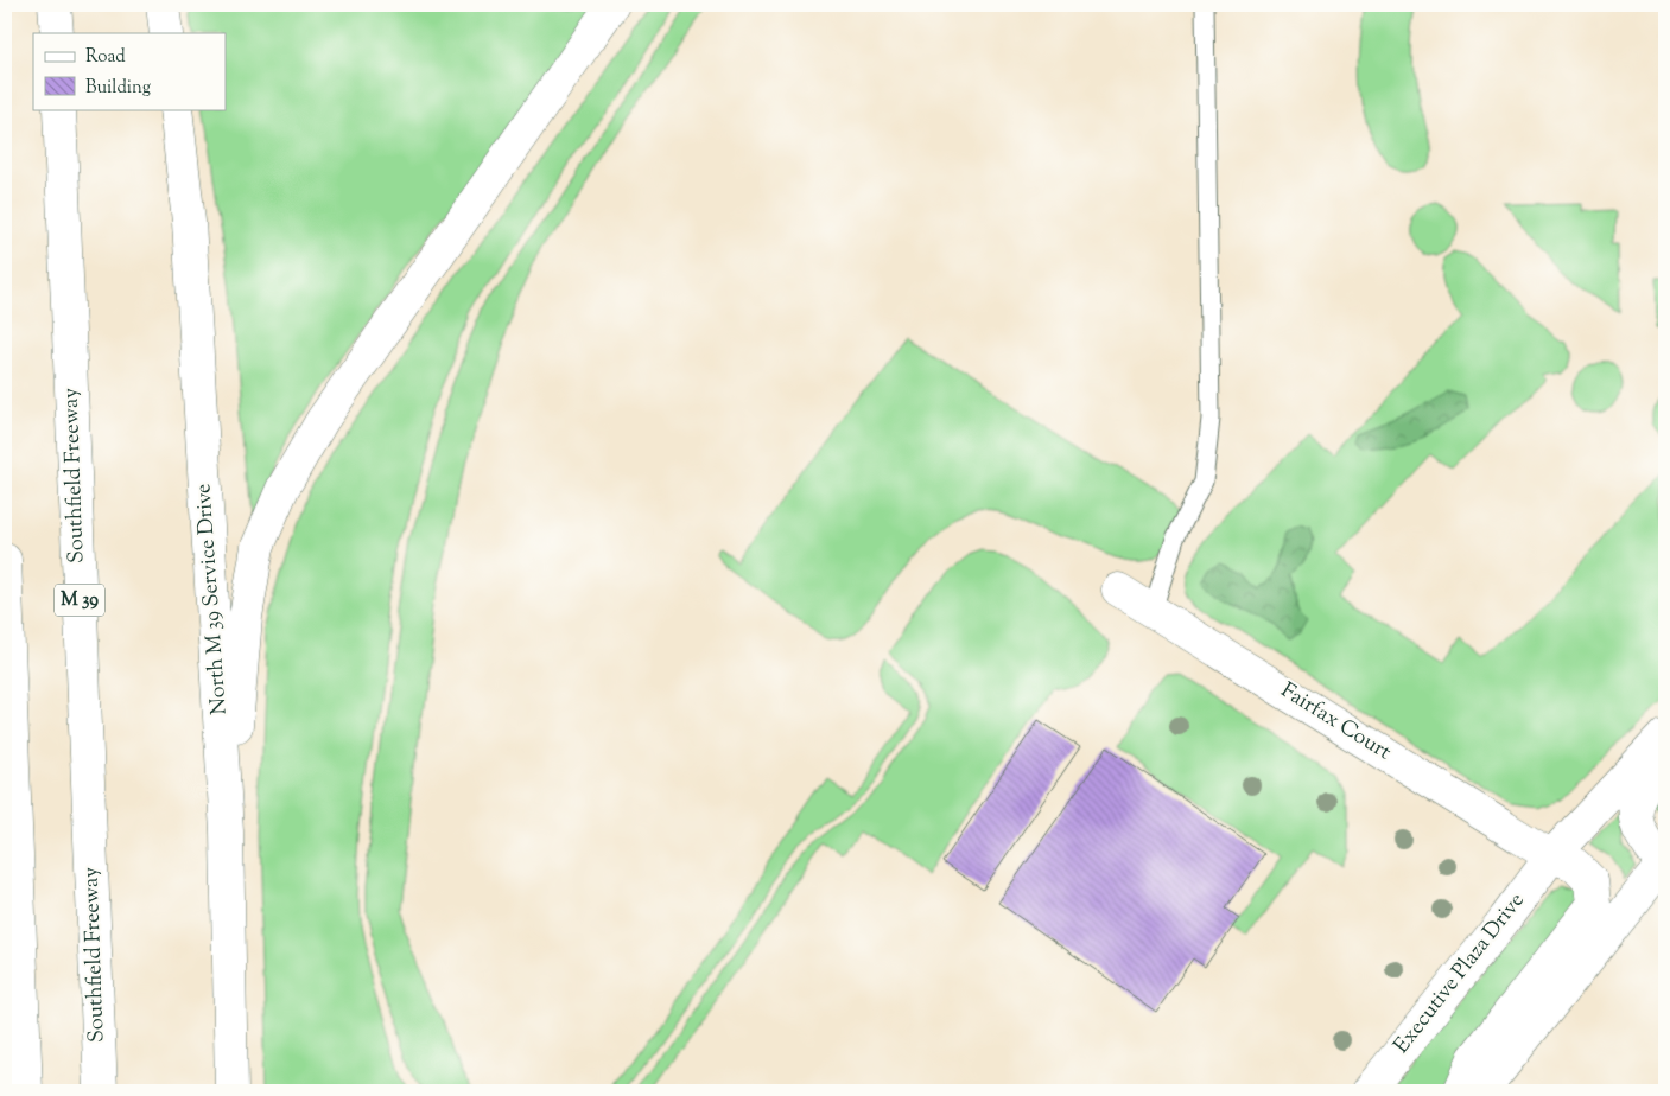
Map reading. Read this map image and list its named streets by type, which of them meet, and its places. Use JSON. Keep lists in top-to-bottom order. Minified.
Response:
{"streets":{"main road":["Southfield Freeway","North M 39 Service Drive","M 39","Fairfax Court","Executive Plaza Drive"]},"crossings":[["Fairfax Court","Executive Plaza Drive"]],"legend":["Road","Building"]}
